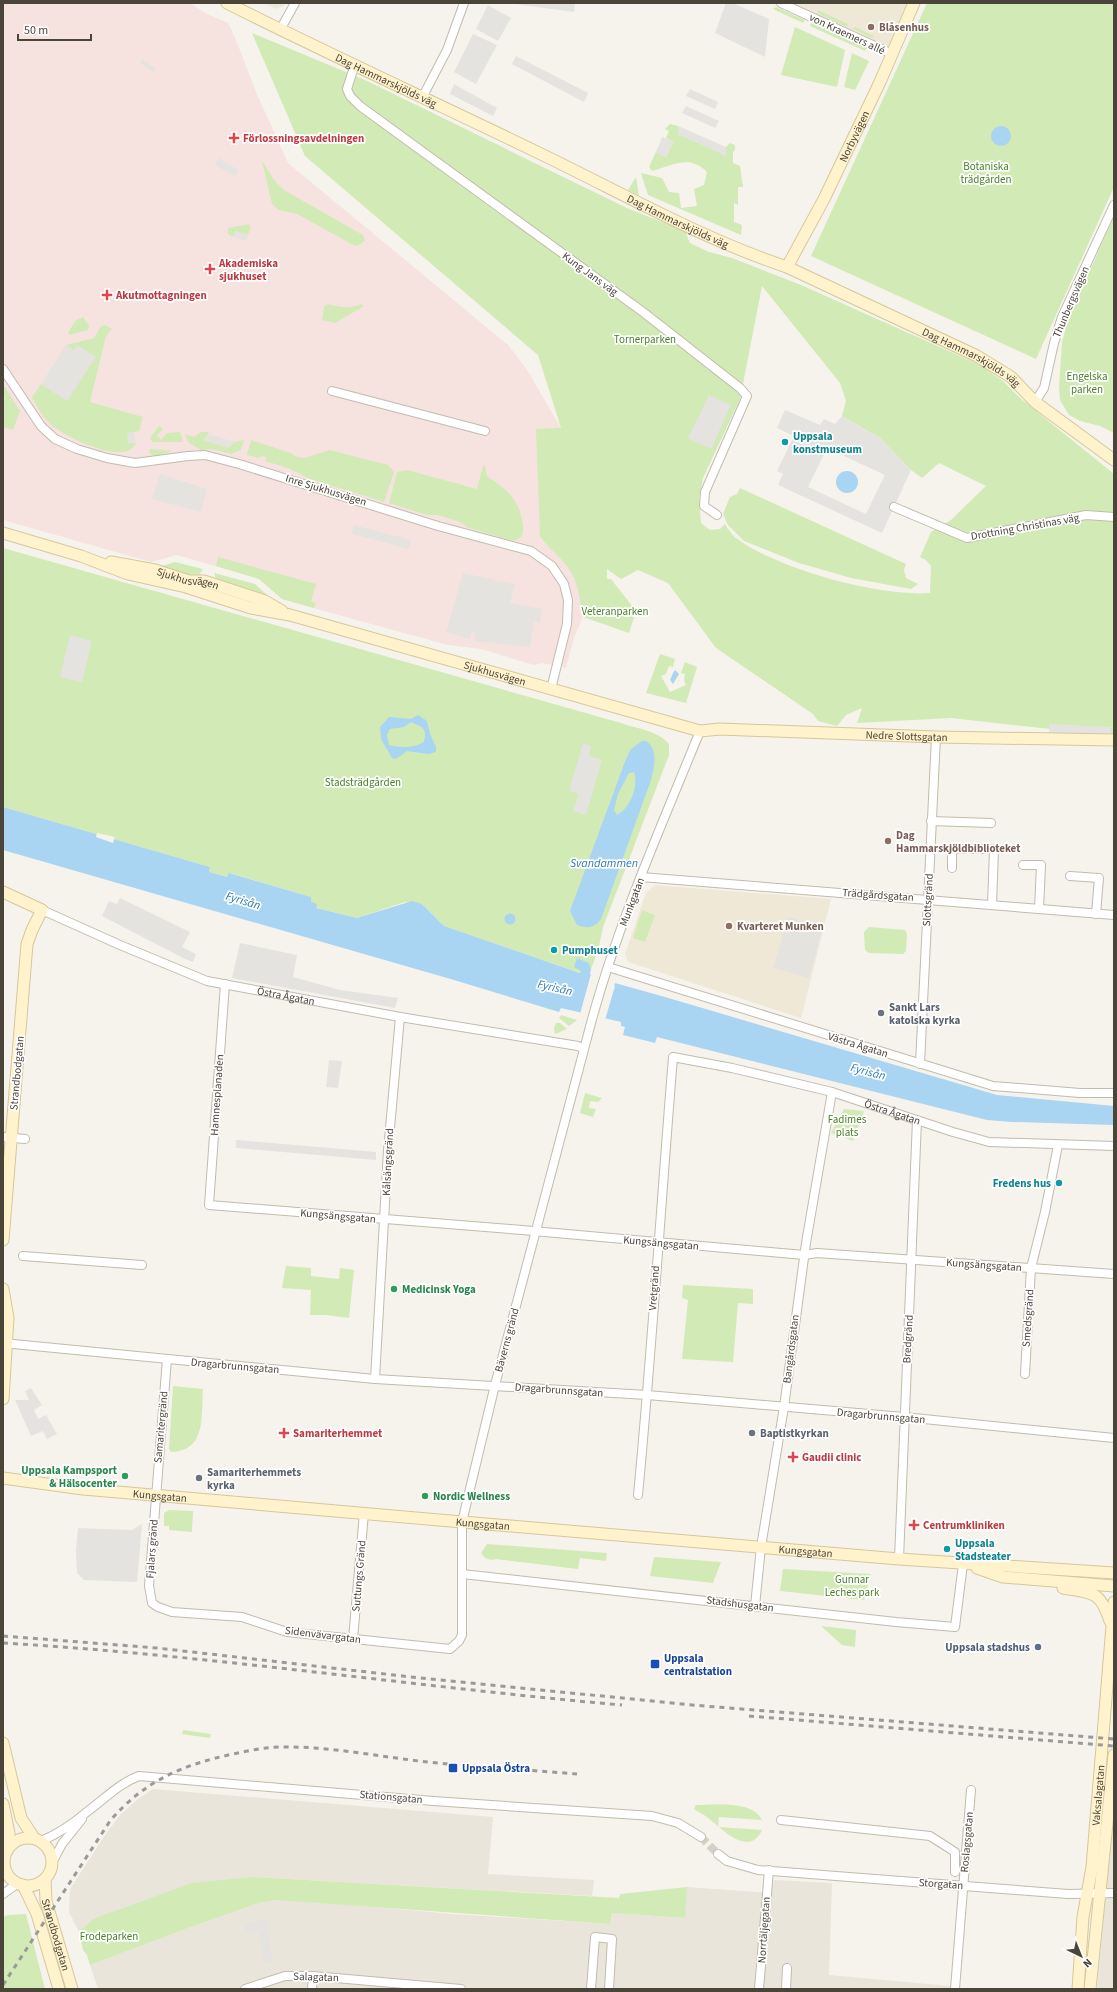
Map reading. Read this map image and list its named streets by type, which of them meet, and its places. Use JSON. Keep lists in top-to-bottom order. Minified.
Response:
{"streets":{"street":["von Kraemers allé","Dag Hammarskjölds väg","Norbyvägen","Kung Jans väg","Thunbergsvägen","Inre Sjukhusvägen","Drottning Christinas väg","Sjukhusvägen","Nedre Slottsgatan","Trädgårdsgatan","Slottsgränd","Munkgatan","Östra Ågatan","Västra Ågatan","Strandbodgatan","Hamnesplanaden","Kålsängsgränd","Kungsängsgatan","Vretgränd","Smedsgränd","Bredgränd","Bäverns gränd","Bangårdsgatan","Dragarbrunnsgatan","Samaritergränd","Kungsgatan","Fjalars gränd","Suttungs Gränd","Stadshusgatan","Sidenvävargatan","Vaksalagatan","Stationsgatan","Roslagsgatan","Storgatan","Norrtäljegatan","Salagatan"]},"crossings":[["von Kraemers allé","Norbyvägen"],["Dag Hammarskjölds väg","Norbyvägen"],["Dag Hammarskjölds väg","Kung Jans väg"],["Dag Hammarskjölds väg","Thunbergsvägen"],["Inre Sjukhusvägen","Sjukhusvägen"],["Sjukhusvägen","Nedre Slottsgatan"],["Sjukhusvägen","Munkgatan"],["Nedre Slottsgatan","Slottsgränd"],["Nedre Slottsgatan","Munkgatan"],["Trädgårdsgatan","Slottsgränd"],["Trädgårdsgatan","Munkgatan"],["Slottsgränd","Västra Ågatan"],["Munkgatan","Västra Ågatan"],["Munkgatan","Bäverns gränd"],["Östra Ågatan","Strandbodgatan"],["Östra Ågatan","Hamnesplanaden"],["Östra Ågatan","Kålsängsgränd"],["Östra Ågatan","Vretgränd"],["Östra Ågatan","Smedsgränd"],["Östra Ågatan","Bredgränd"],["Östra Ågatan","Bäverns gränd"],["Östra Ågatan","Bangårdsgatan"],["Strandbodgatan","Stationsgatan"],["Hamnesplanaden","Kungsängsgatan"],["Kålsängsgränd","Kungsängsgatan"],["Kålsängsgränd","Dragarbrunnsgatan"],["Kungsängsgatan","Vretgränd"],["Kungsängsgatan","Smedsgränd"],["Kungsängsgatan","Bredgränd"],["Kungsängsgatan","Bäverns gränd"],["Kungsängsgatan","Bangårdsgatan"],["Vretgränd","Dragarbrunnsgatan"],["Bredgränd","Dragarbrunnsgatan"],["Bredgränd","Kungsgatan"],["Bäverns gränd","Dragarbrunnsgatan"],["Bäverns gränd","Kungsgatan"],["Bäverns gränd","Stadshusgatan"],["Bäverns gränd","Sidenvävargatan"],["Bangårdsgatan","Dragarbrunnsgatan"],["Bangårdsgatan","Kungsgatan"],["Bangårdsgatan","Stadshusgatan"],["Dragarbrunnsgatan","Samaritergränd"],["Samaritergränd","Kungsgatan"],["Samaritergränd","Fjalars gränd"],["Kungsgatan","Fjalars gränd"],["Kungsgatan","Suttungs Gränd"],["Kungsgatan","Stadshusgatan"],["Fjalars gränd","Sidenvävargatan"],["Suttungs Gränd","Sidenvävargatan"],["Vaksalagatan","Storgatan"],["Roslagsgatan","Storgatan"],["Storgatan","Norrtäljegatan"]],"water":["Svandammen","Fyrisån"],"parks":["Botaniska trädgården","Tornerparken","Engelska parken","Veteranparken","Stadsträdgården","Fadimes plats","Gunnar Leches park","Frodeparken"],"places":{"other":["Blåsenhus","Uppsala konstmuseum","Dag Hammarskjöldbiblioteket","Kvarteret Munken","Pumphuset","Sankt Lars katolska kyrka","Fredens hus","Medicinsk Yoga","Baptistkyrkan","Uppsala Kampsport & Hälsocenter","Samariterhemmets kyrka","Nordic Wellness","Uppsala Stadsteater","Uppsala stadshus"],"health":["Förlossningsavdelningen","Akademiska sjukhuset","Akutmottagningen","Samariterhemmet","Gaudii clinic","Centrumkliniken"],"transit":["Uppsala centralstation","Uppsala Östra"]},"scale_bar":"50 m","north":"bottom right"}
